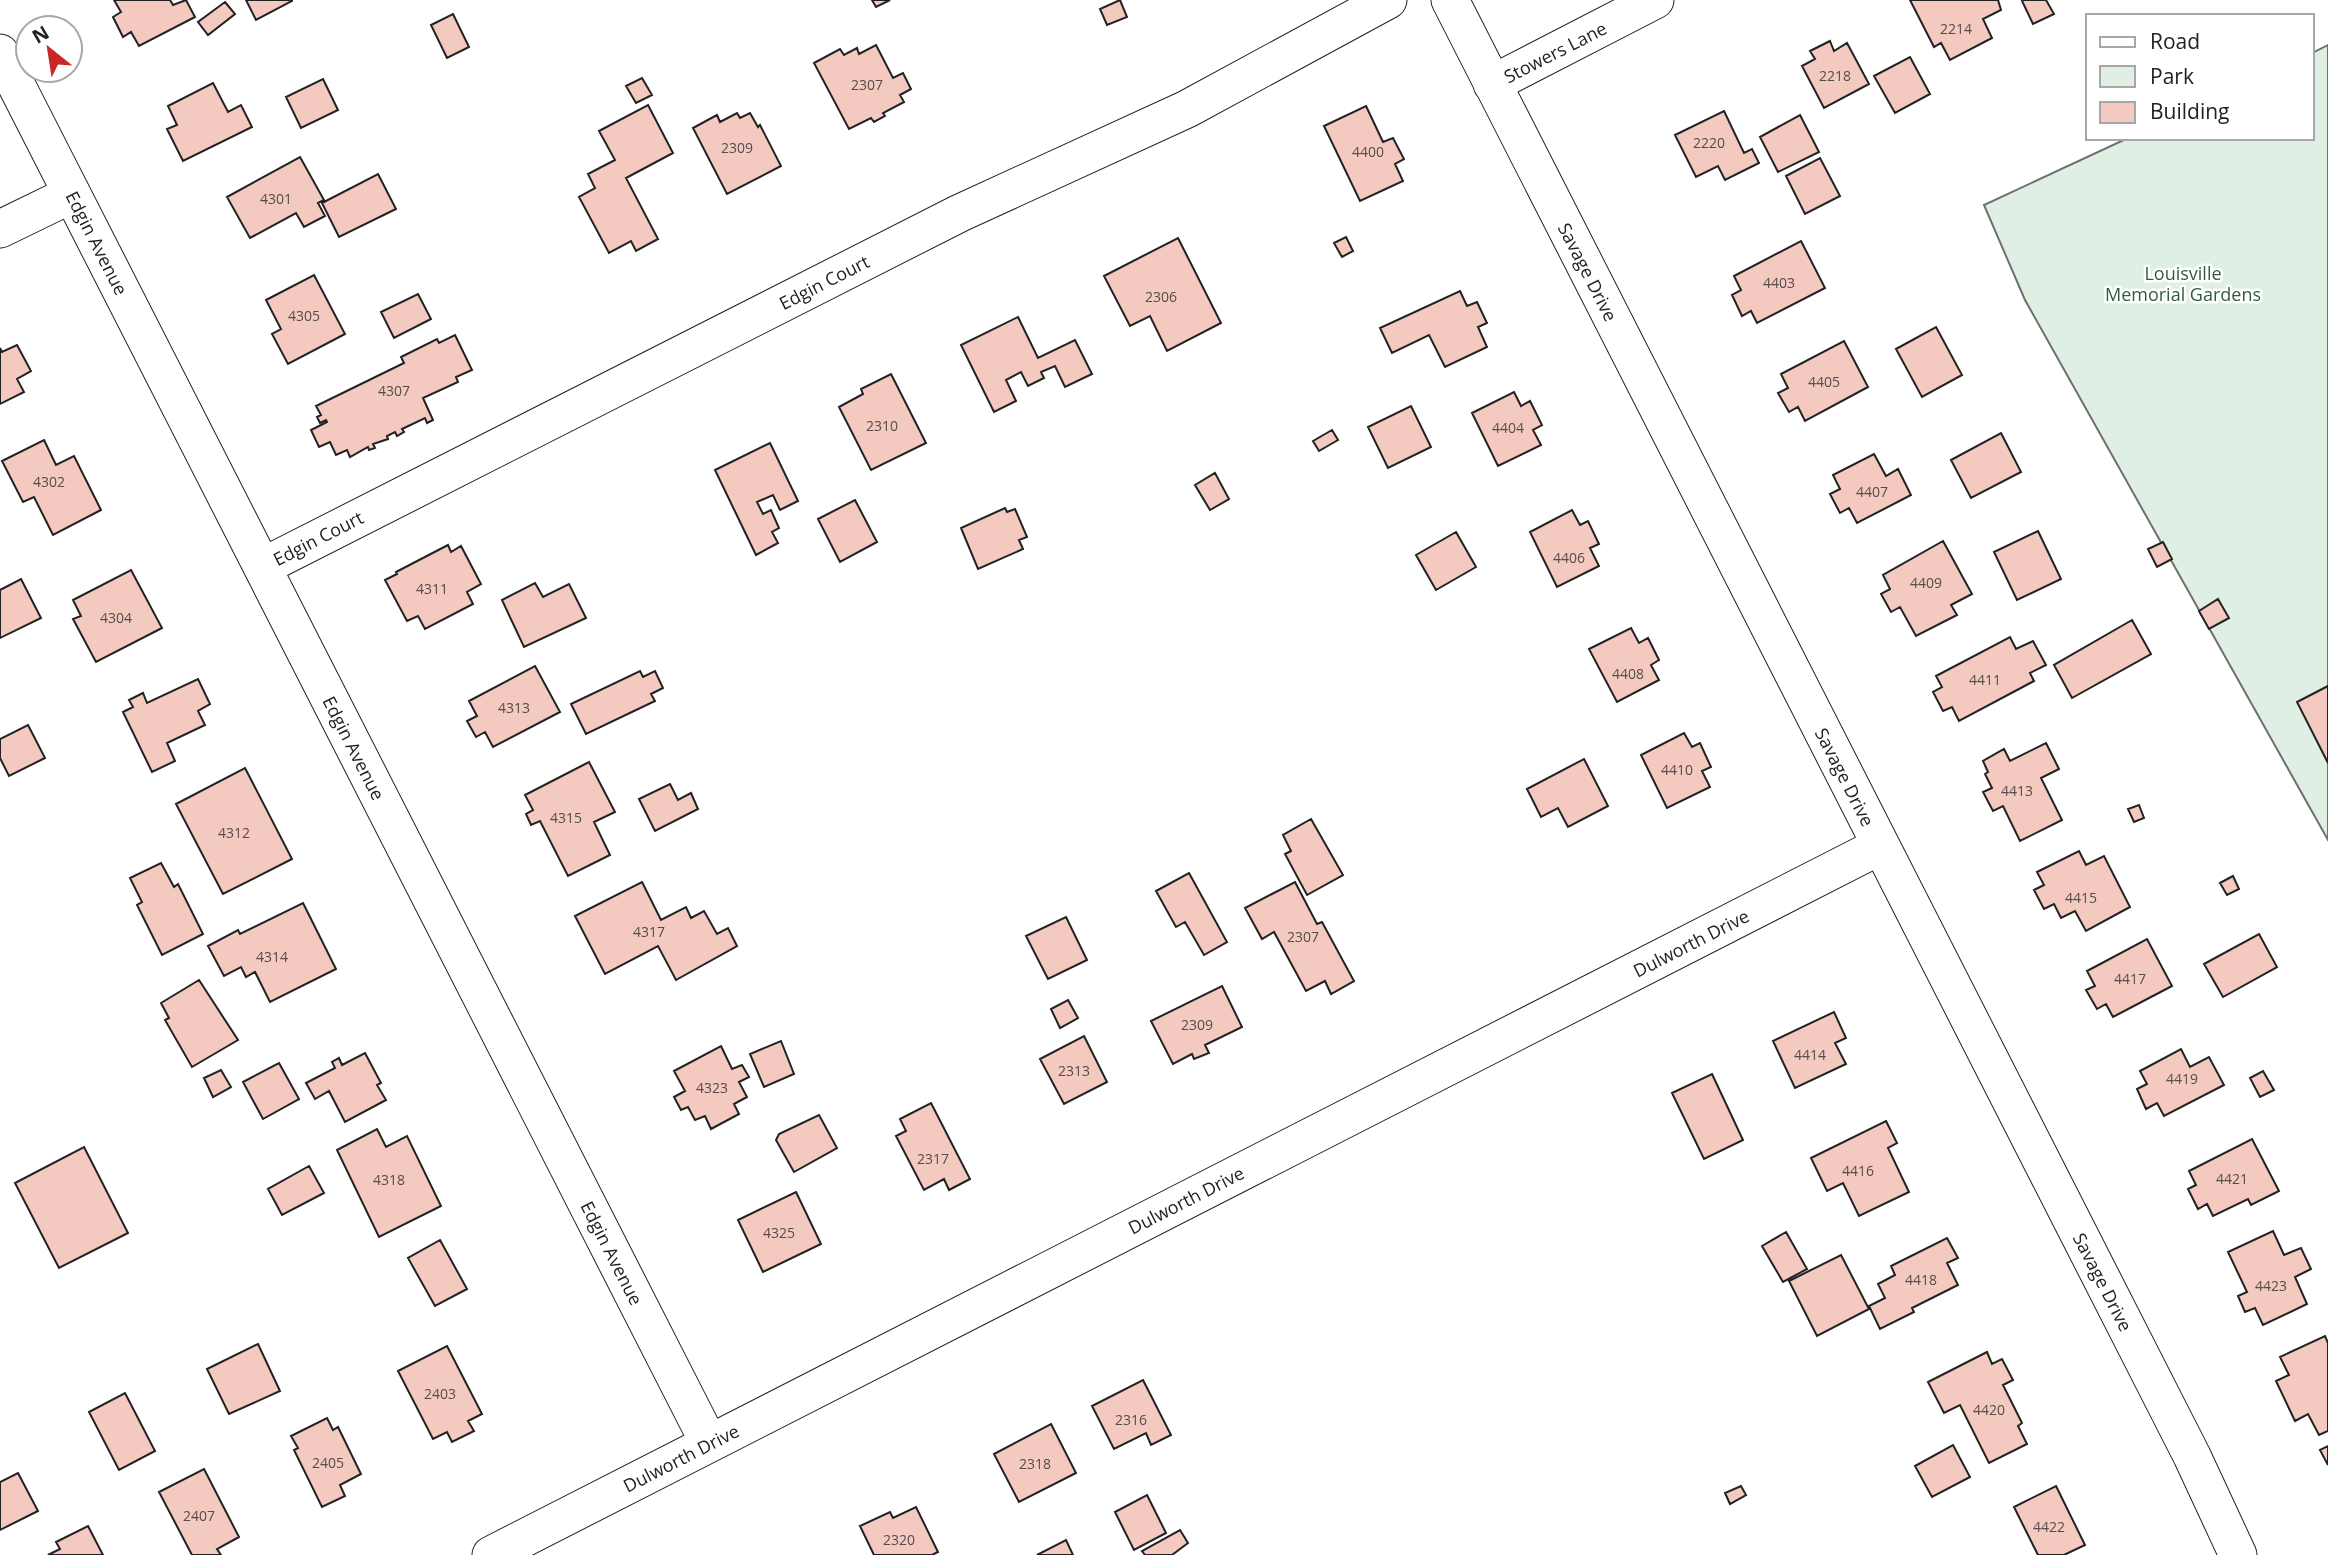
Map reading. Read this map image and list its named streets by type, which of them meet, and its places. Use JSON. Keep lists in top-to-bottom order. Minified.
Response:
{"streets":{"street":["Stowers Lane","Edgin Avenue","Savage Drive","Edgin Court","Dulworth Drive"]},"crossings":[["Stowers Lane","Savage Drive"],["Edgin Avenue","Edgin Court"],["Edgin Avenue","Dulworth Drive"],["Savage Drive","Dulworth Drive"]],"parks":["Louisville Memorial Gardens"],"house_numbers":["2214","2218","2307","2220","2309","4400","4301","4403","2306","4305","4405","4307","2310","4404","4302","4407","4406","4409","4311","4304","4408","4411","4313","4410","4413","4315","4312","4415","4317","2307","4314","4417","2309","4414","2313","4419","4323","2317","4416","4421","4318","4325","4418","4423","2403","4420","2316","2405","2318","2407","4422","2320"],"legend":["Road","Park","Building"],"north":"top left"}
